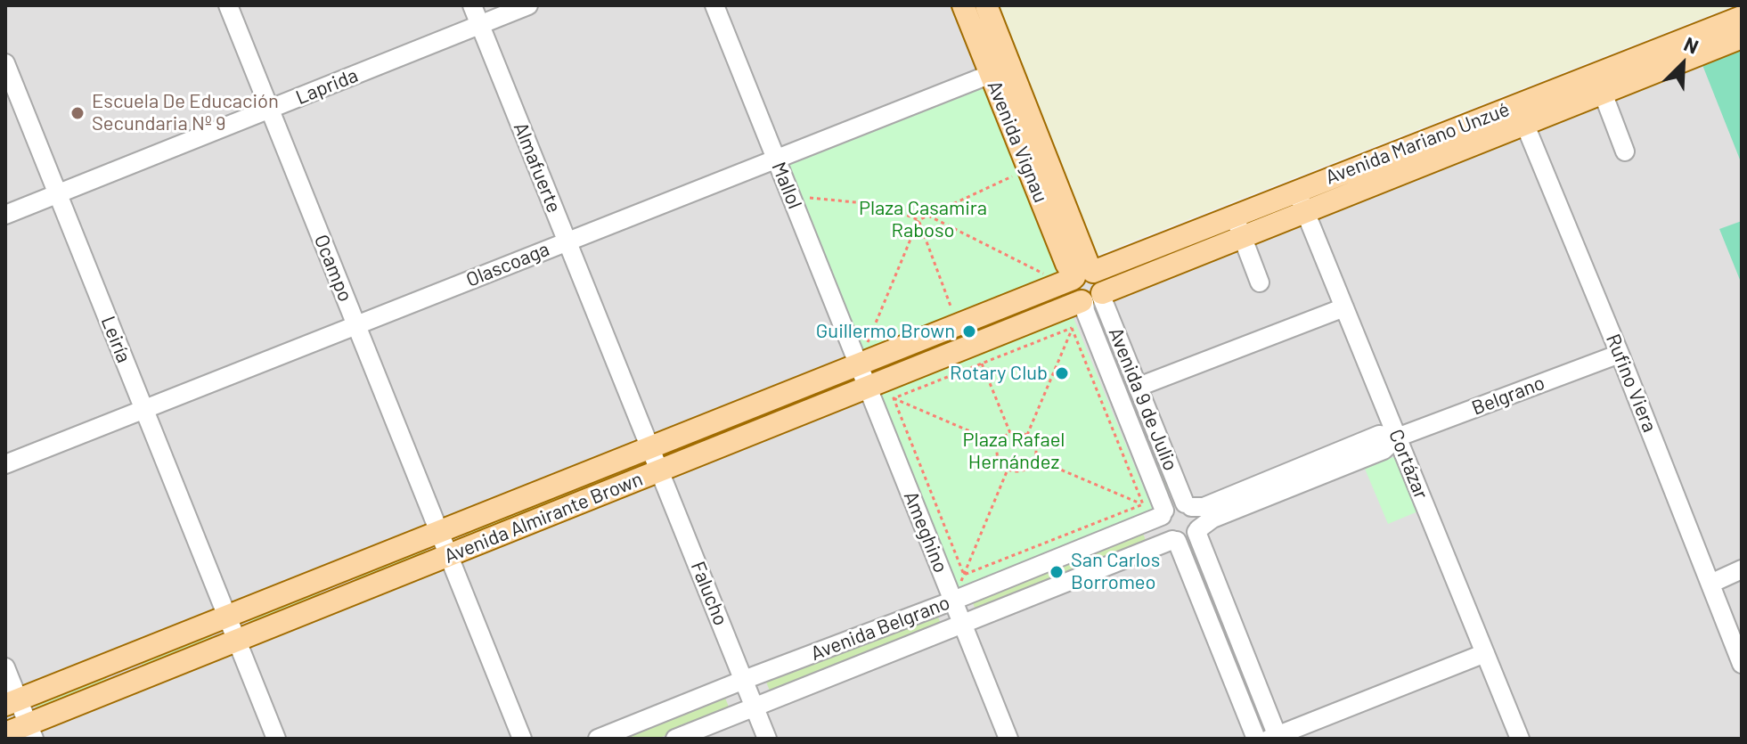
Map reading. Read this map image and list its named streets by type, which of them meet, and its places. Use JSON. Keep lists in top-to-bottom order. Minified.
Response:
{"streets":{"main road":["Avenida Vignau","Avenida Mariano Unzué","Avenida Almirante Brown"],"street":["Laprida","Almafuerte","Mallol","Olascoaga","Ocampo","Leiría","Rufino Viera","Belgrano","Avenida 9 de Julio","Cortázar","Ameghino","Falucho","Avenida Belgrano"]},"crossings":[["Laprida","Almafuerte"],["Laprida","Ocampo"],["Laprida","Leiría"],["Avenida Vignau","Avenida Mariano Unzué"],["Avenida Vignau","Olascoaga"],["Avenida Vignau","Avenida Almirante Brown"],["Avenida Mariano Unzué","Rufino Viera"],["Avenida Mariano Unzué","Avenida 9 de Julio"],["Avenida Mariano Unzué","Cortázar"],["Avenida Mariano Unzué","Avenida Almirante Brown"],["Almafuerte","Olascoaga"],["Almafuerte","Avenida Almirante Brown"],["Almafuerte","Falucho"],["Mallol","Olascoaga"],["Mallol","Avenida Almirante Brown"],["Mallol","Ameghino"],["Olascoaga","Ocampo"],["Olascoaga","Leiría"],["Ocampo","Avenida Almirante Brown"],["Leiría","Avenida Almirante Brown"],["Rufino Viera","Belgrano"],["Belgrano","Cortázar"],["Avenida 9 de Julio","Avenida Almirante Brown"],["Avenida 9 de Julio","Avenida Belgrano"],["Avenida Almirante Brown","Ameghino"],["Avenida Almirante Brown","Falucho"],["Ameghino","Avenida Belgrano"],["Falucho","Avenida Belgrano"]],"parks":["Plaza Casamira Raboso","Plaza Rafael Hernández"],"places":["Escuela De Educación Secundaria Nº 9","Guillermo Brown","Rotary Club","San Carlos Borromeo"],"north":"top right"}
